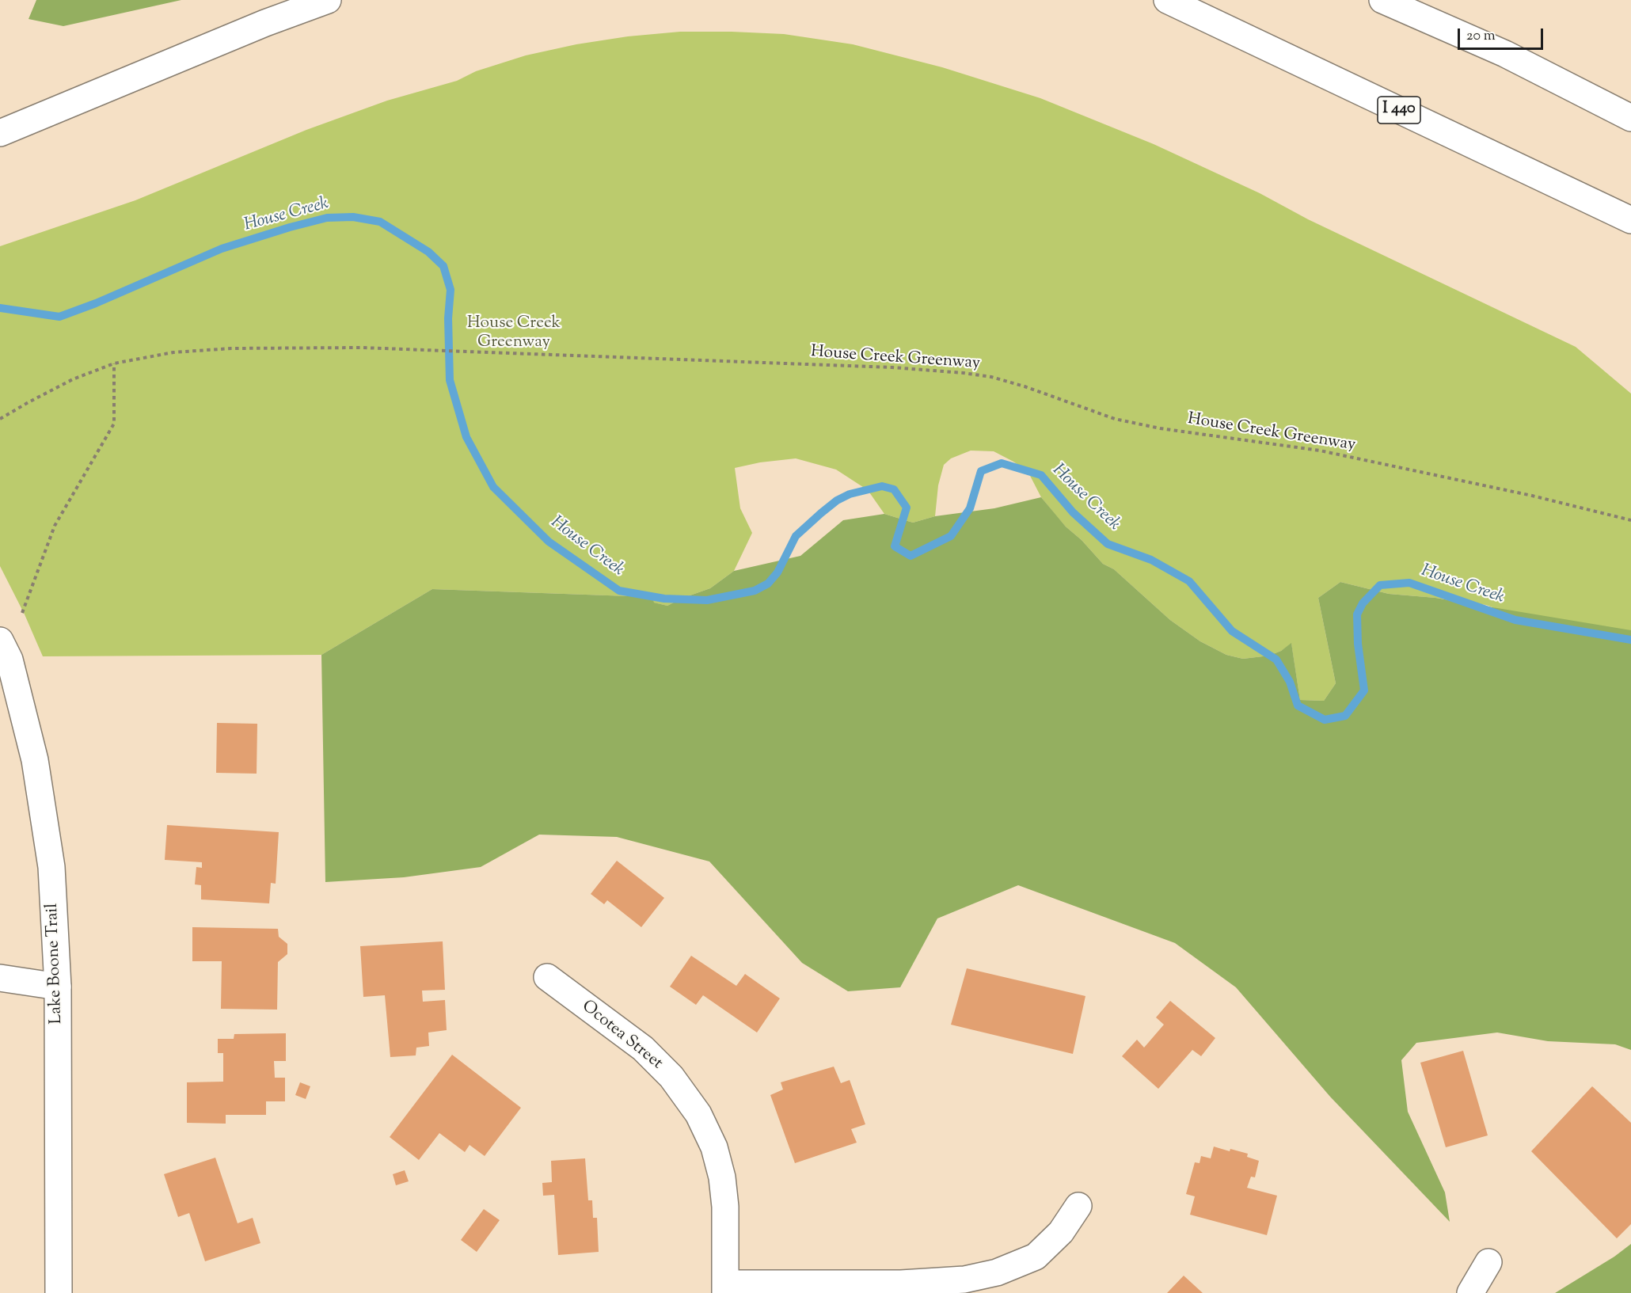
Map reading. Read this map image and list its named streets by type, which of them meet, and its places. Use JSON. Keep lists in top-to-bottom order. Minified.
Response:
{"streets":{"main road":["I 440","Lake Boone Trail","Ocotea Street"],"path":["House Creek Greenway"]},"water":["House Creek"],"parks":["House Creek Greenway"],"scale_bar":"20 m"}
